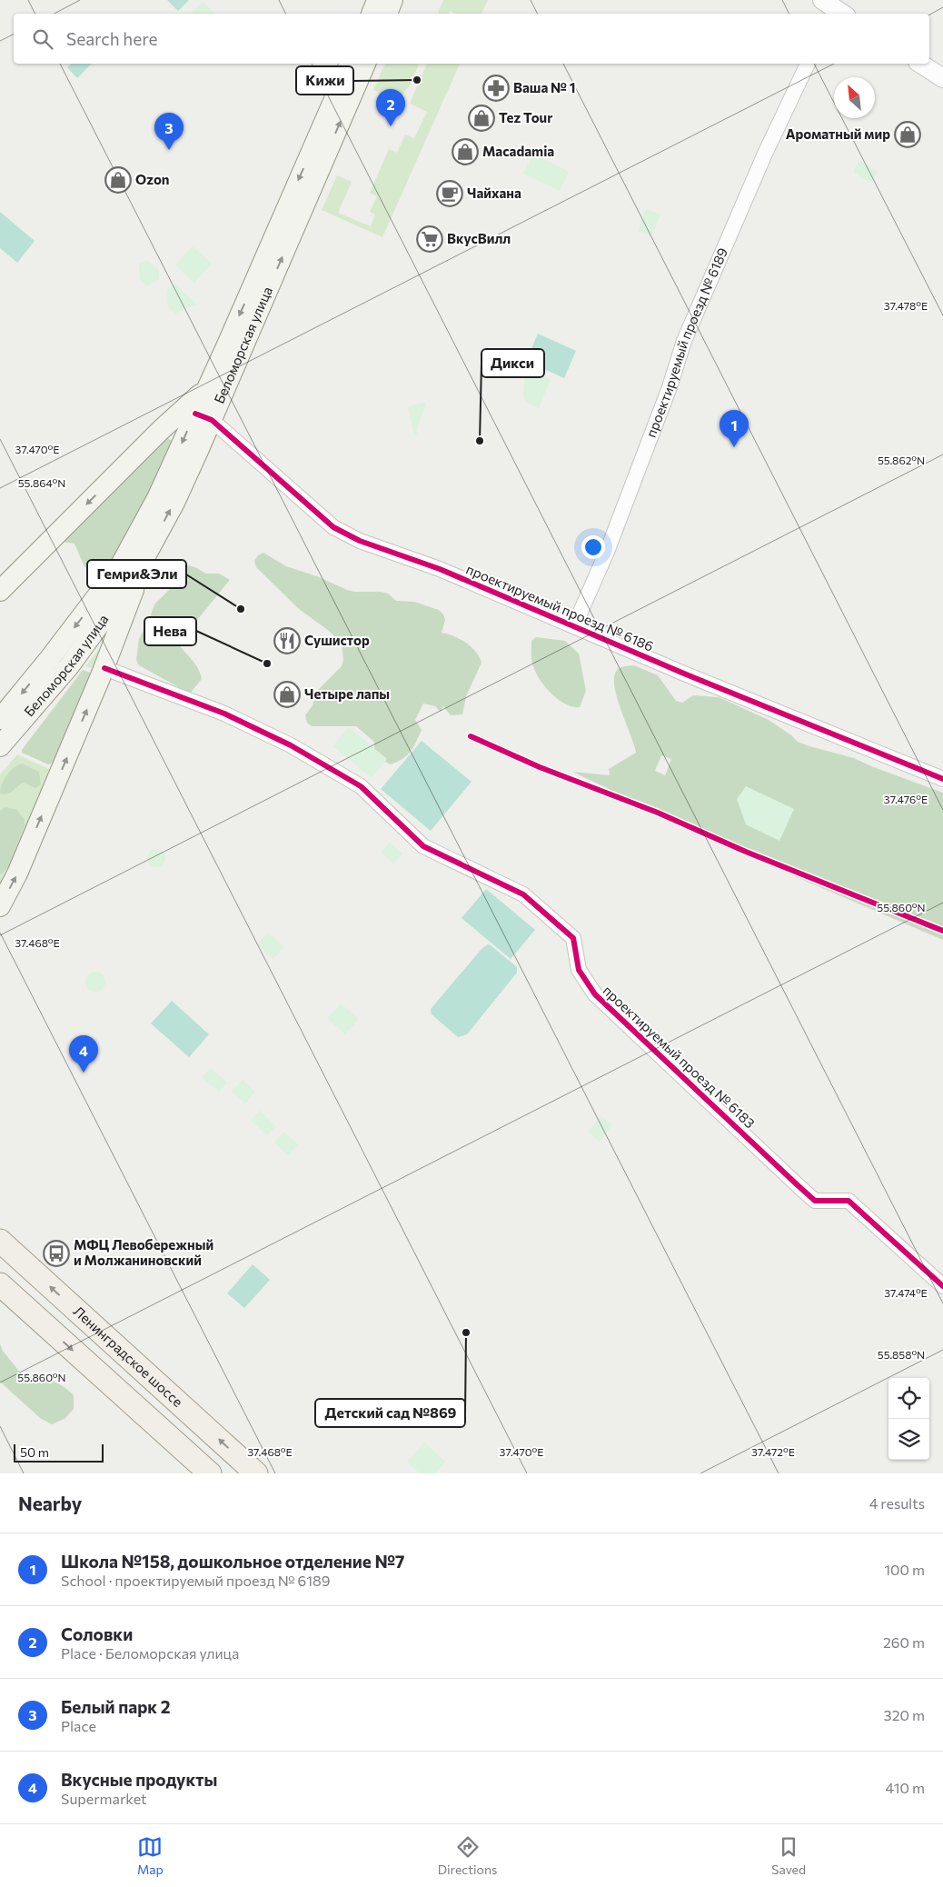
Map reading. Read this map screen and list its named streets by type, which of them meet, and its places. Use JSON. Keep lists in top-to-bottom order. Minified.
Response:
{"streets":{"main road":["Беломорская улица","Ленинградское шоссе"],"street":["проектируемый проезд № 6189","проектируемый проезд № 6186","проектируемый проезд № 6183"]},"crossings":[["проектируемый проезд № 6189","проектируемый проезд № 6186"],["Беломорская улица","проектируемый проезд № 6186"]],"places":{"other":["Кижи","Дикси","Гемри&Эли","Нева","Детский сад №869"],"pharmacy":["Ваша № 1"],"shop":["Tez Tour","Ароматный мир","Macadamia","Ozon","Четыре лапы"],"cafe":["Чайхана"],"supermarket":["ВкусВилл"],"restaurant":["Сушистор"],"bus stop":["МФЦ Левобережный и Молжаниновский"]},"scale_bar":"50 m","north":"top left","page":{"search":"Search here","pins":["2","3","1","4"],"scale":"50 m","heading":["Nearby","4 results"],"list":[{"mark":"1","name":"Школа №158, дошкольное отделение №7","note":"School · проектируемый проезд № 6189","value":"100 m"},{"mark":"2","name":"Соловки","note":"Place · Беломорская улица","value":"260 m"},{"mark":"3","name":"Белый парк 2","note":"Place","value":"320 m"},{"mark":"4","name":"Вкусные продукты","note":"Supermarket","value":"410 m"}],"nav":["Map","Directions","Saved"]},"coordinates":["37.478°E","37.470°E","55.862°N","55.864°N","37.476°E","55.860°N","37.468°E","37.474°E","55.858°N","37.472°E"]}
